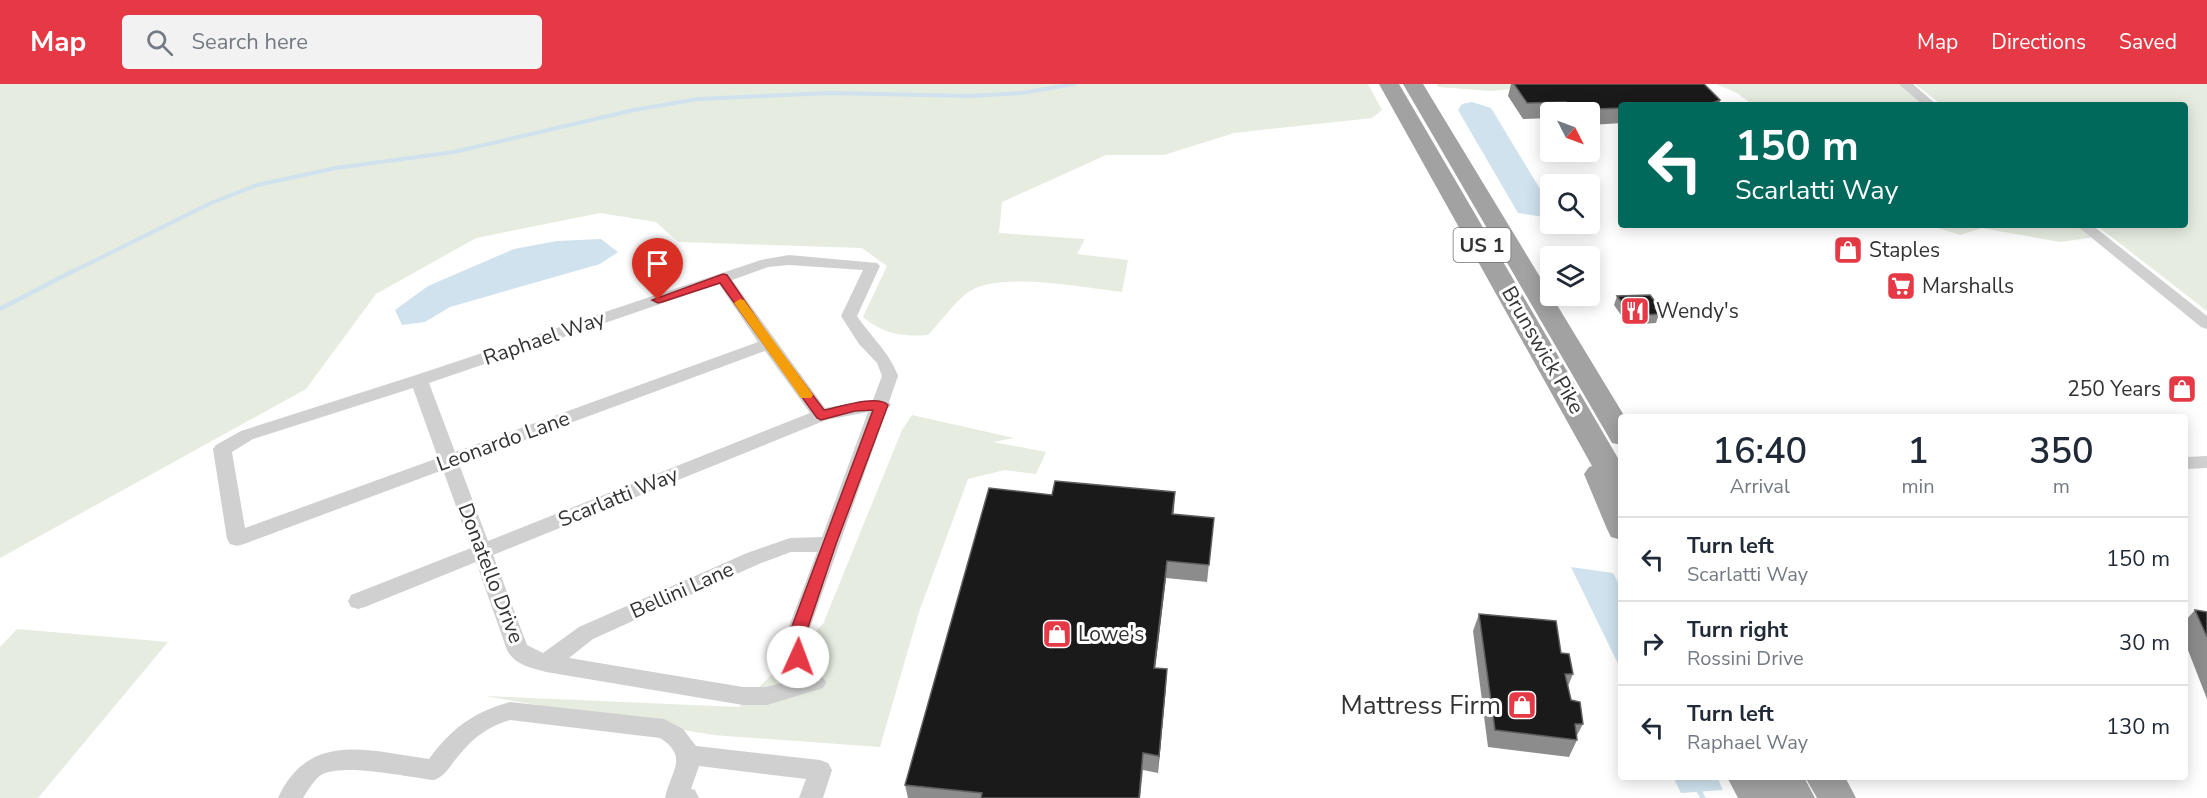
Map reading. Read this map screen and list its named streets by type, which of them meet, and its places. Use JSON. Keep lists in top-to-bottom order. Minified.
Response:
{"streets":{"highway":["US 1","Brunswick Pike"],"street":["Raphael Way","Leonardo Lane","Scarlatti Way","Donatello Drive","Bellini Lane"]},"crossings":[["Raphael Way","Leonardo Lane"],["Raphael Way","Scarlatti Way"],["Raphael Way","Donatello Drive"],["Leonardo Lane","Donatello Drive"],["Scarlatti Way","Donatello Drive"],["Donatello Drive","Bellini Lane"]],"places":{"shop":["Staples","250 Years","Lowe's","Mattress Firm"],"supermarket":["Marshalls"],"restaurant":["Wendy's"]},"north":"bottom right","page":{"header":"Map","search":"Search here","nav":["Map","Directions","Saved"],"turn":["150 m","Scarlatti Way"],"eta":["16:40","Arrival","1","min","350","m"],"list":[{"name":"Turn left","note":"Scarlatti Way","value":"150 m"},{"name":"Turn right","note":"Rossini Drive","value":"30 m"},{"name":"Turn left","note":"Raphael Way","value":"130 m"}]}}
